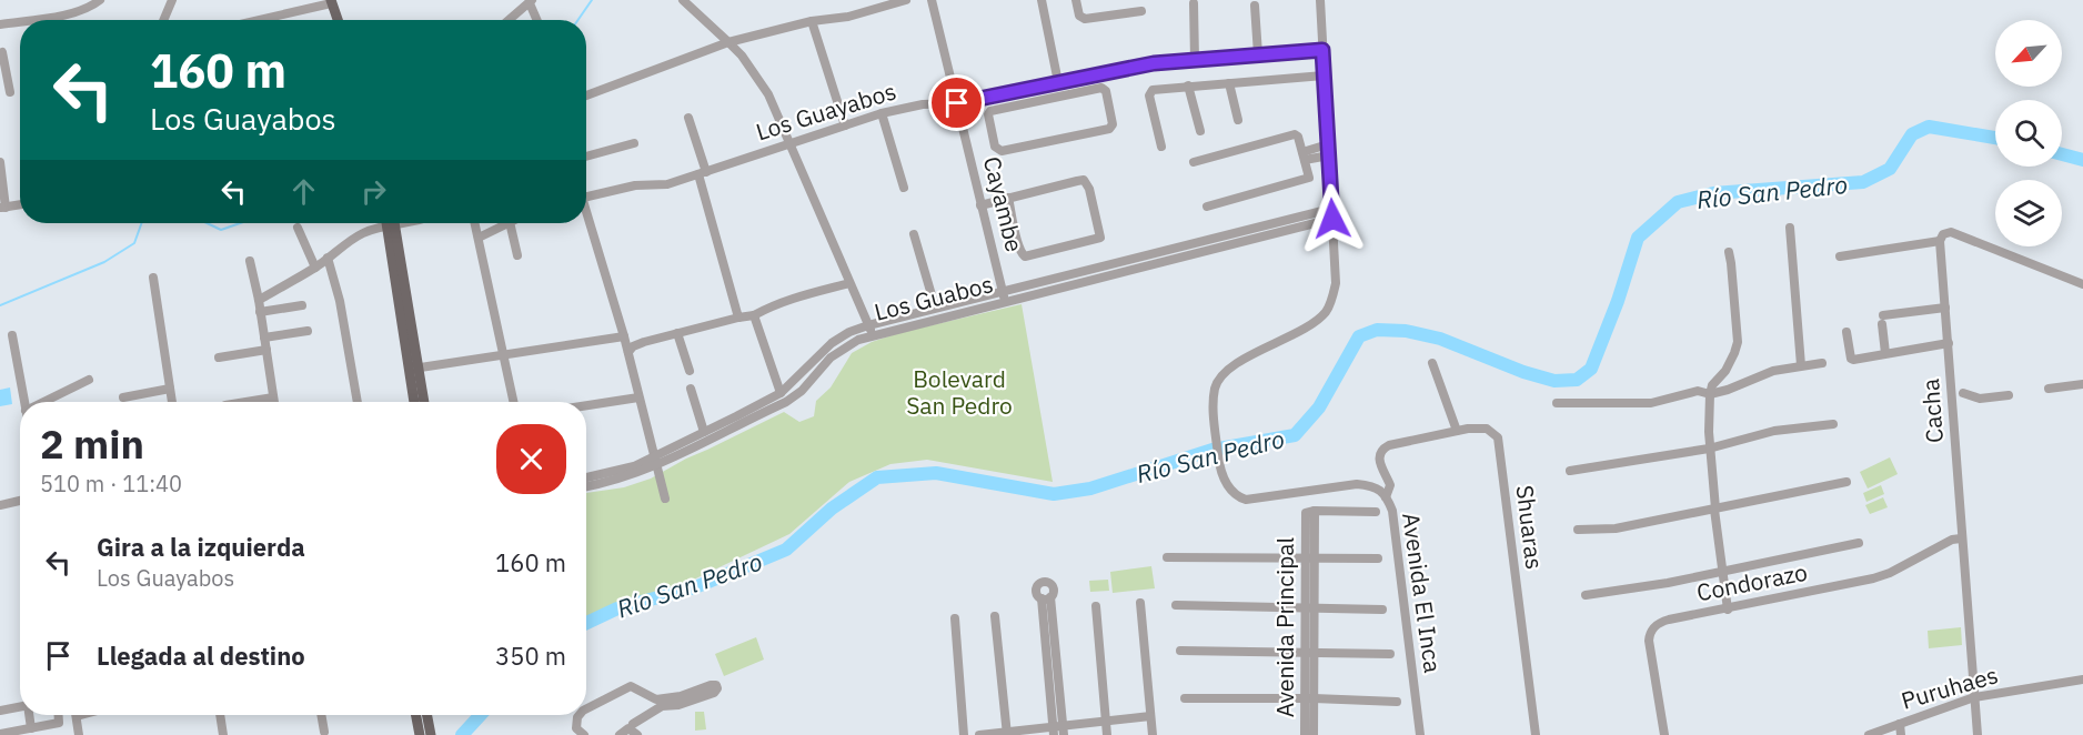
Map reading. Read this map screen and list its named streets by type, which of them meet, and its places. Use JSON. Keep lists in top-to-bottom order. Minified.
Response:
{"streets":{"street":["Los Guayabos","Cayambe","Los Guabos","Cacha","Shuaras","Condorazo","Avenida El Inca","Avenida Principal","Puruhaes"]},"crossings":[["Los Guayabos","Cayambe"],["Los Guayabos","Avenida El Inca"],["Cayambe","Los Guabos"],["Los Guabos","Avenida El Inca"],["Cacha","Condorazo"],["Cacha","Puruhaes"],["Shuaras","Avenida El Inca"]],"water":["Río San Pedro"],"parks":["Bolevard San Pedro"],"north":"bottom left","page":{"turn":["160 m","Los Guayabos"],"heading":["2 min","510 m · 11:40"],"list":[{"name":"Gira a la izquierda","note":"Los Guayabos","value":"160 m"},{"name":"Llegada al destino","value":"350 m"}]}}
